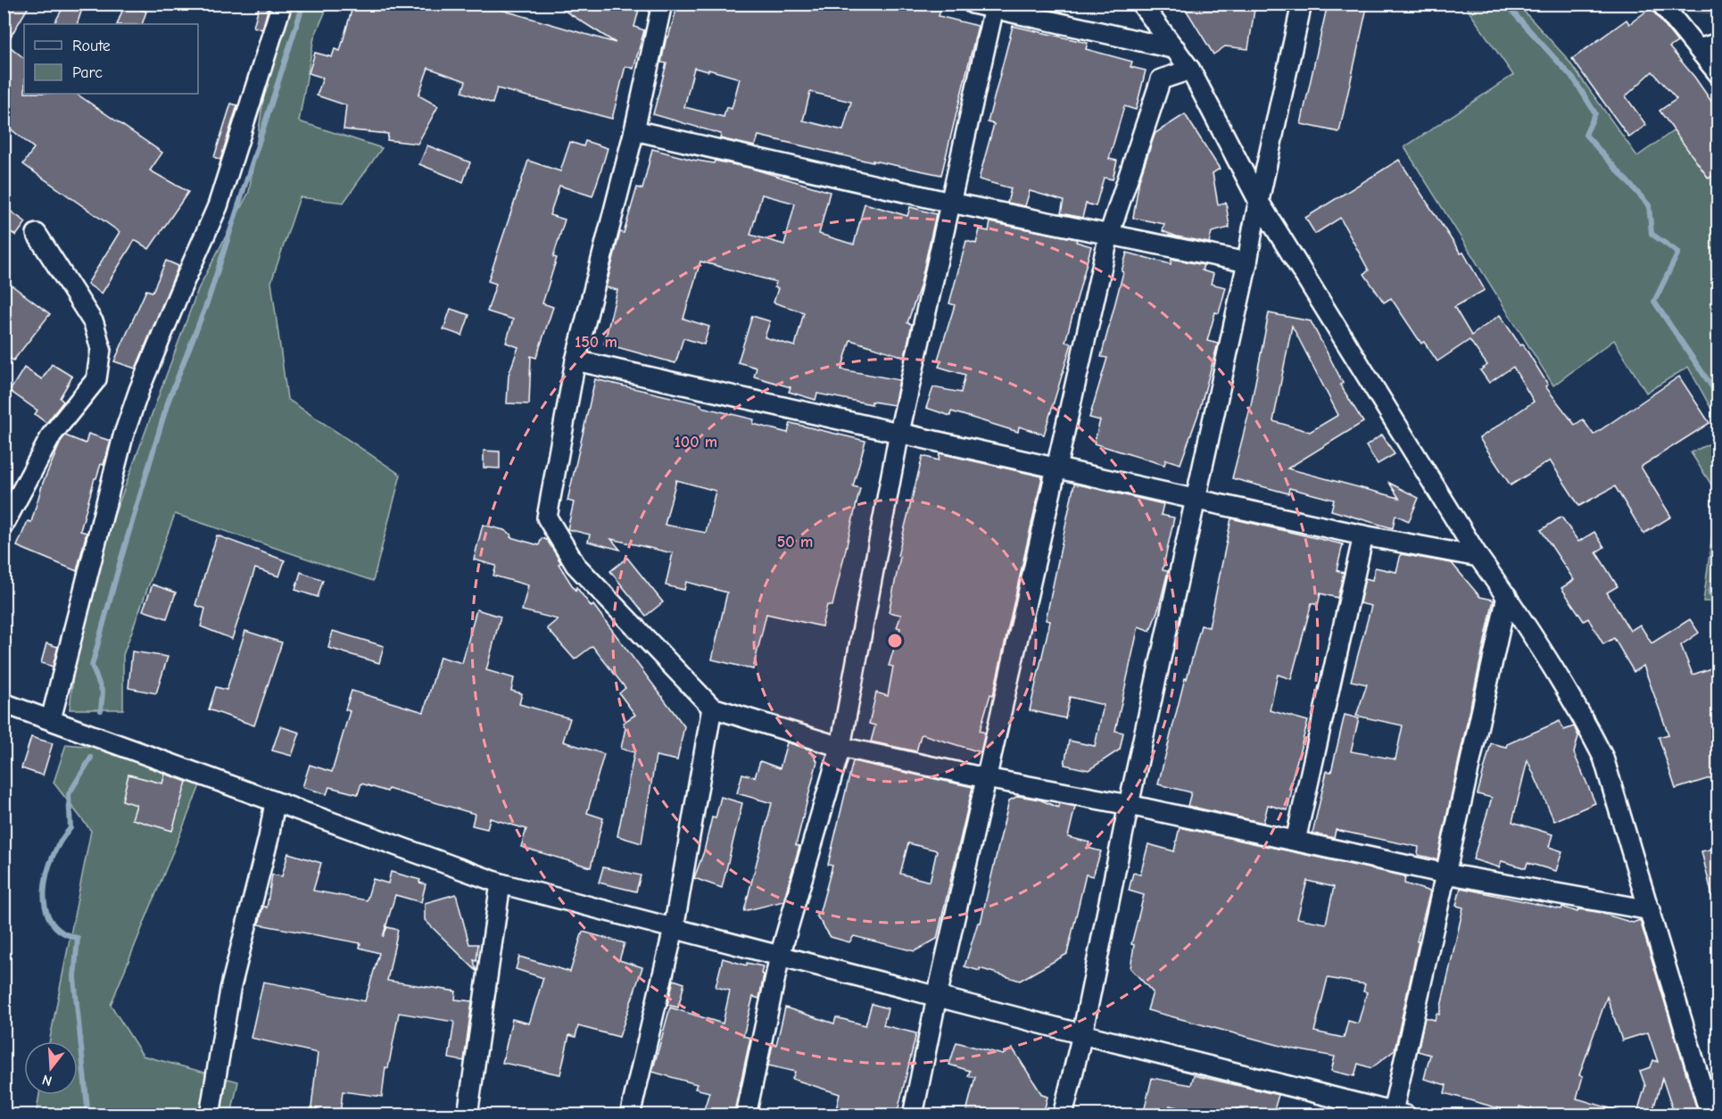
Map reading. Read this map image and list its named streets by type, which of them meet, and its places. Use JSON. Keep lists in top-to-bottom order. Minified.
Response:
{"legend":["Route","Parc"],"north":"bottom","rings":["150 m","100 m","50 m"]}
